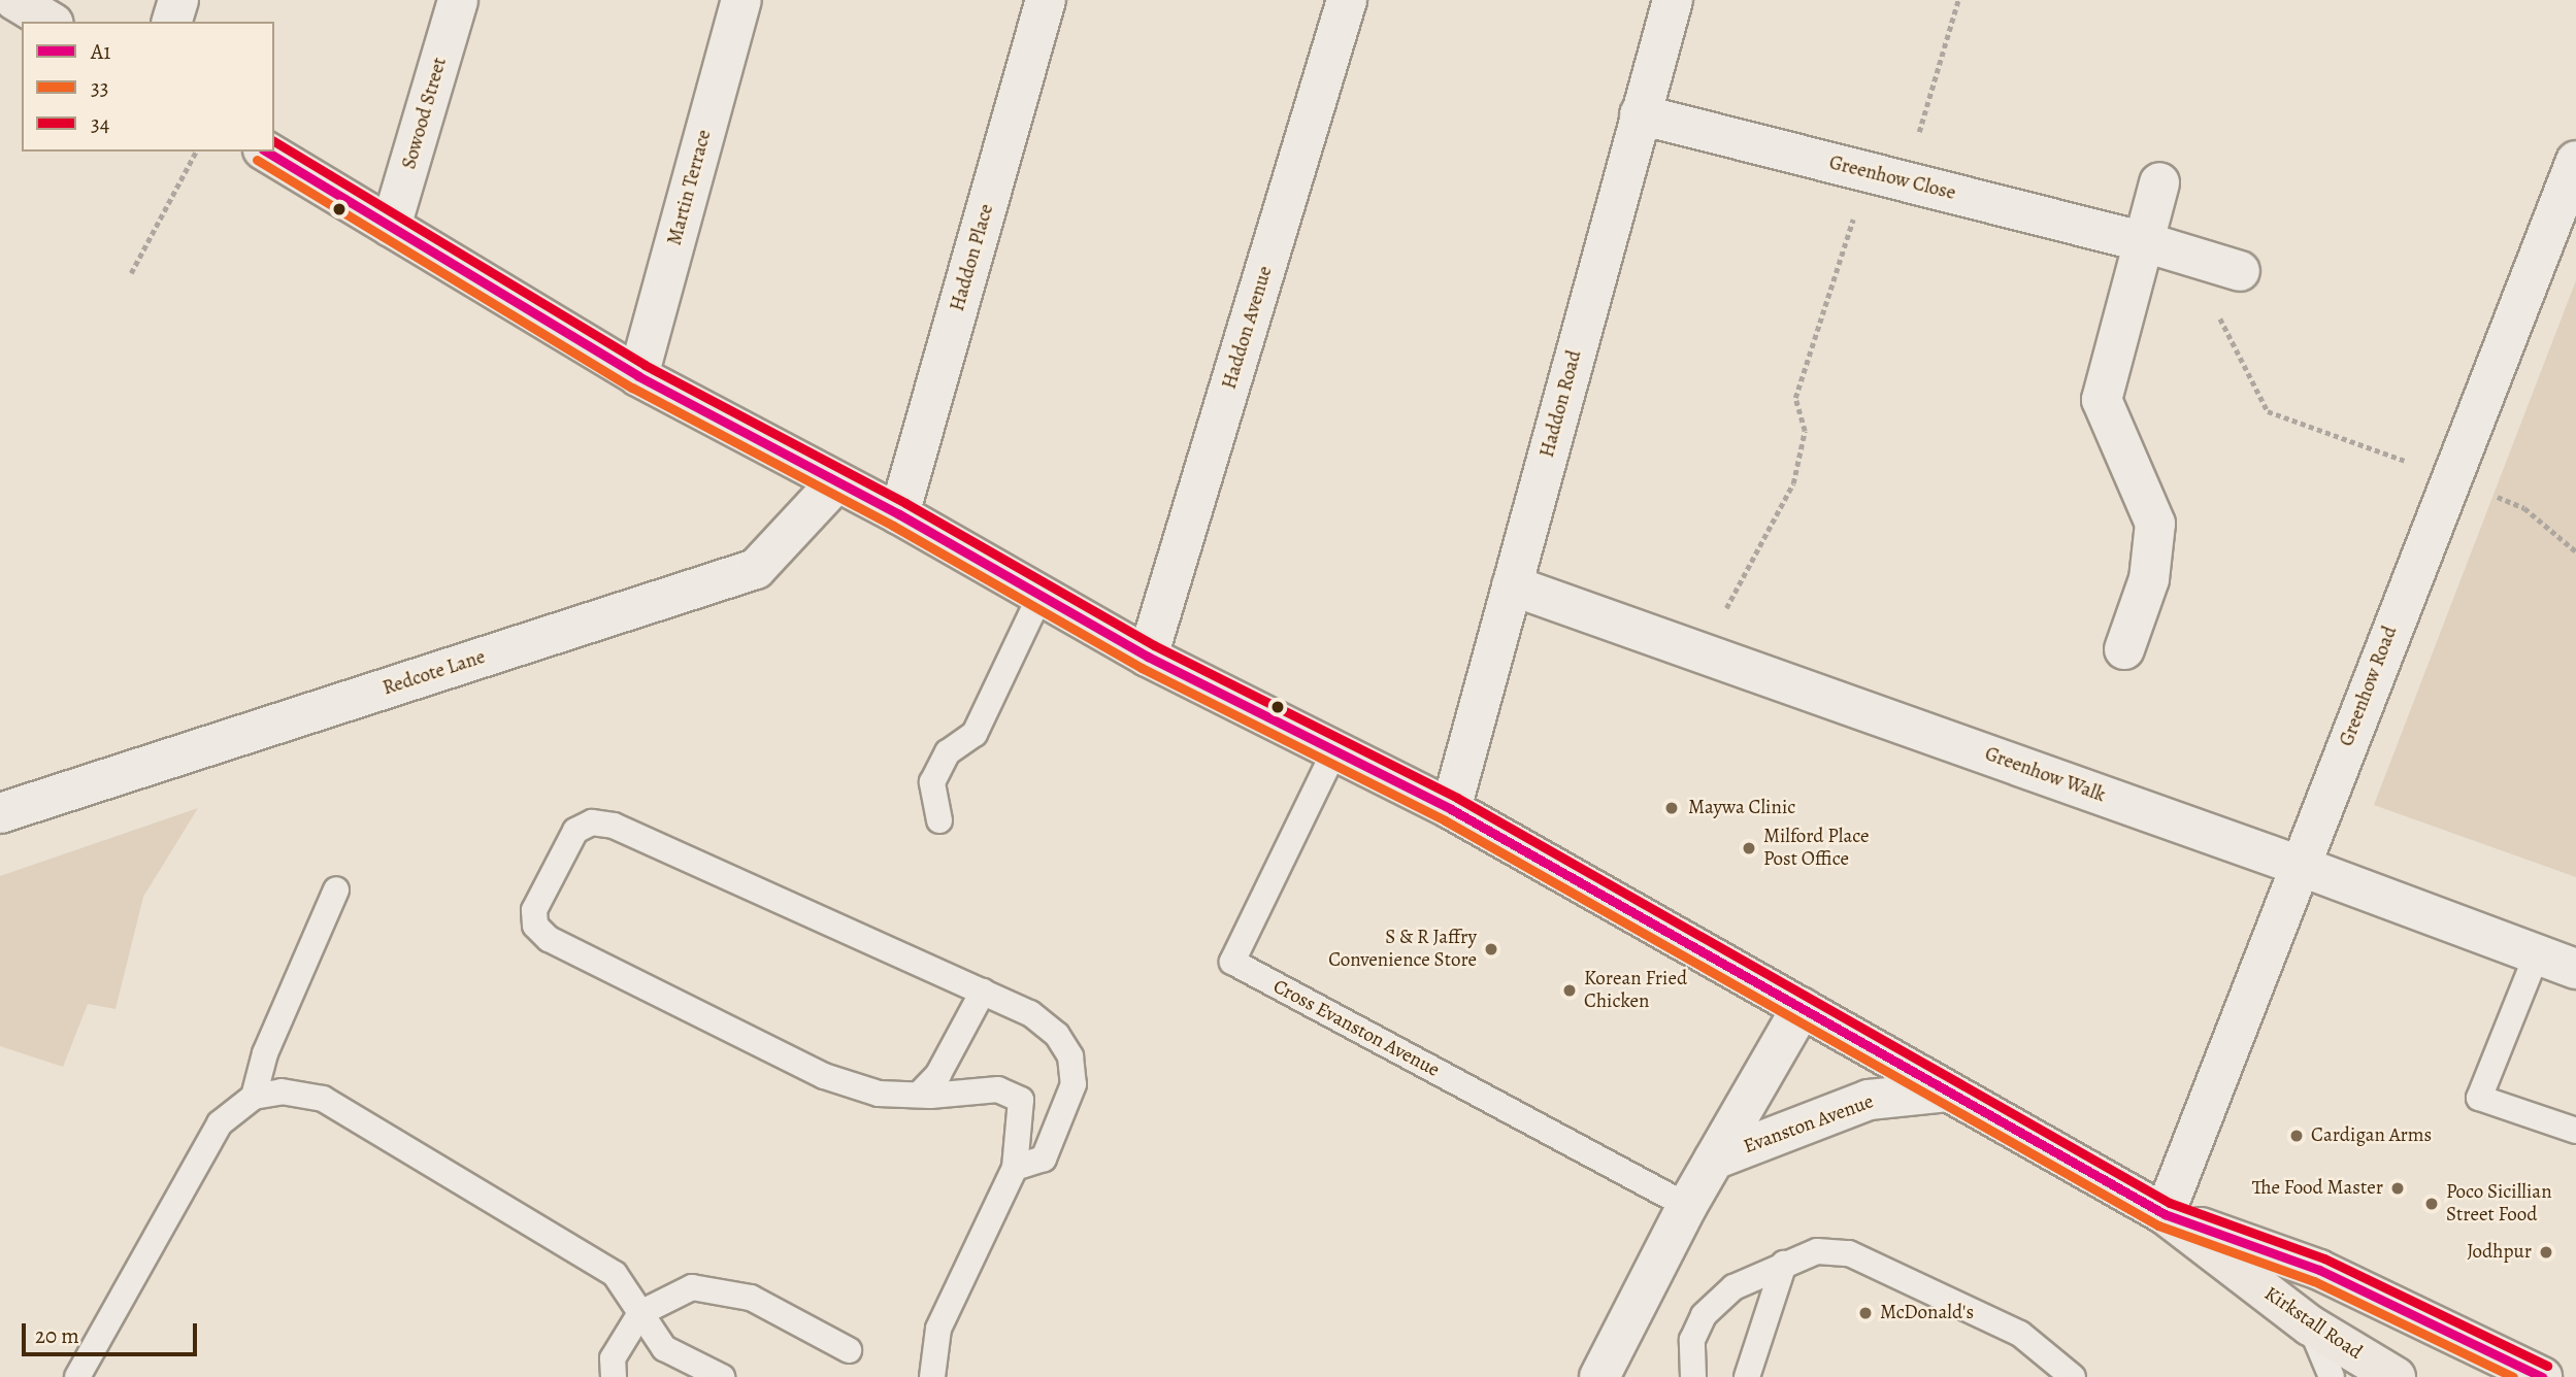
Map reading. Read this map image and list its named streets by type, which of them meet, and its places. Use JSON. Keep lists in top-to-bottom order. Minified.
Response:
{"streets":{"main road":["Kirkstall Road"],"street":["Sowood Street","Greenhow Close","Martin Terrace","Haddon Place","Haddon Avenue","Haddon Road","Redcote Lane","Greenhow Road","Greenhow Walk","Evanston Avenue"],"lane":["Cross Evanston Avenue"]},"crossings":[["Sowood Street","Kirkstall Road"],["Greenhow Close","Haddon Road"],["Martin Terrace","Kirkstall Road"],["Haddon Place","Kirkstall Road"],["Haddon Avenue","Kirkstall Road"],["Haddon Road","Greenhow Walk"],["Haddon Road","Kirkstall Road"],["Redcote Lane","Kirkstall Road"],["Greenhow Road","Greenhow Walk"],["Greenhow Road","Kirkstall Road"],["Cross Evanston Avenue","Evanston Avenue"],["Cross Evanston Avenue","Kirkstall Road"],["Evanston Avenue","Kirkstall Road"]],"places":["Maywa Clinic","Milford Place Post Office","S & R Jaffry Convenience Store","Korean Fried Chicken","Cardigan Arms","The Food Master","Poco Sicillian Street Food","Jodhpur","McDonald's"],"lines":["transit line 34","transit line A1","transit line 33"],"legend":["A1","33","34"],"scale_bar":"20 m"}
